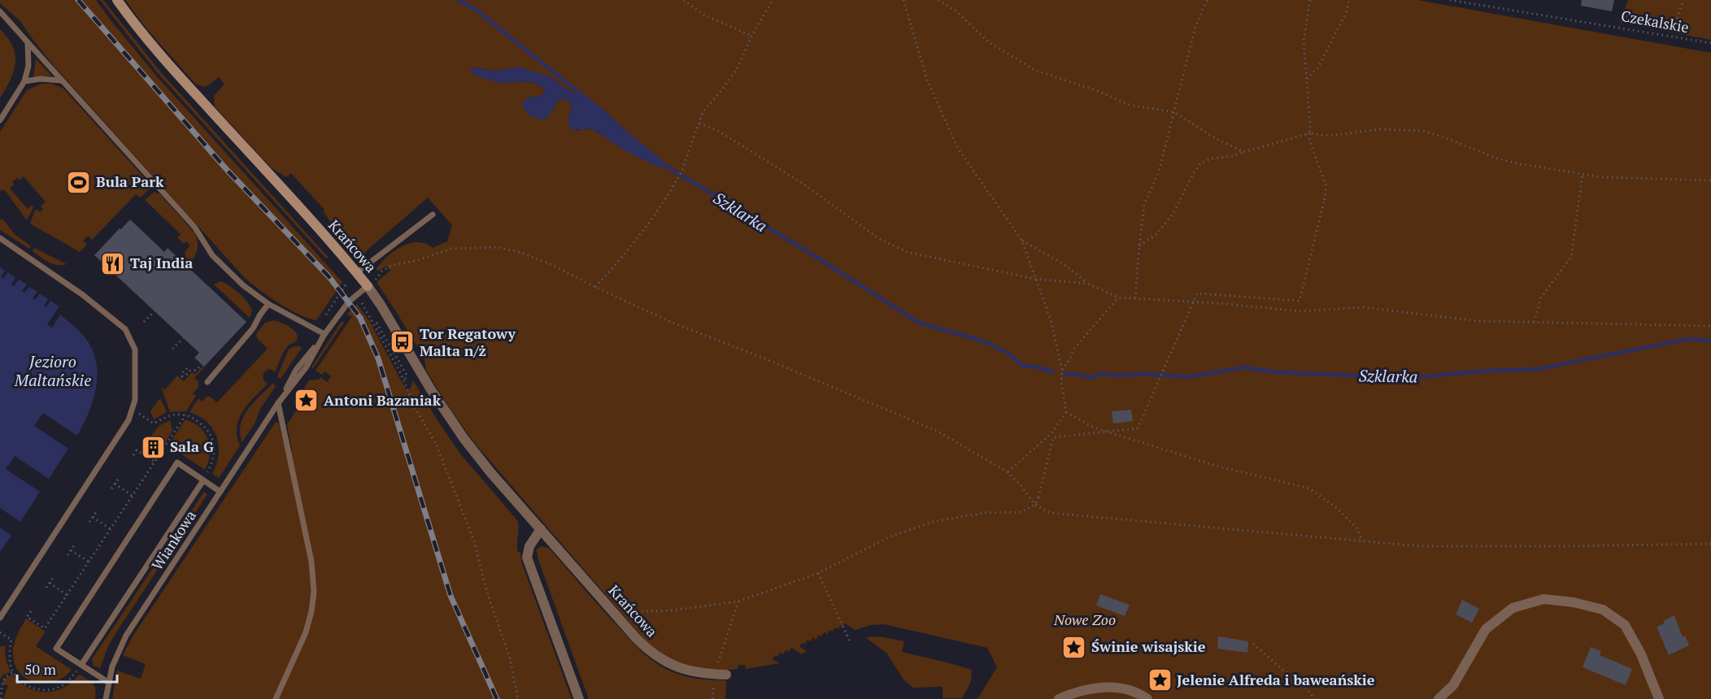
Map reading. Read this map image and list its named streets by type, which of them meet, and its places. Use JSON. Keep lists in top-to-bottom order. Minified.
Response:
{"streets":{"street":["Krańcowa"],"lane":["Wiankowa"],"path":["Czekalskie"]},"crossings":[["Krańcowa","Wiankowa"]],"water":["Szklarka","Jezioro Maltańskie"],"parks":["Nowe Zoo"],"places":{"sports":["Bula Park"],"restaurant":["Taj India"],"bus stop":["Tor Regatowy Malta n/ż"],"place":["Antoni Bazaniak","Świnie wisajskie","Jelenie Alfreda i baweańskie"],"building":["Sala G"]},"scale_bar":"50 m"}
